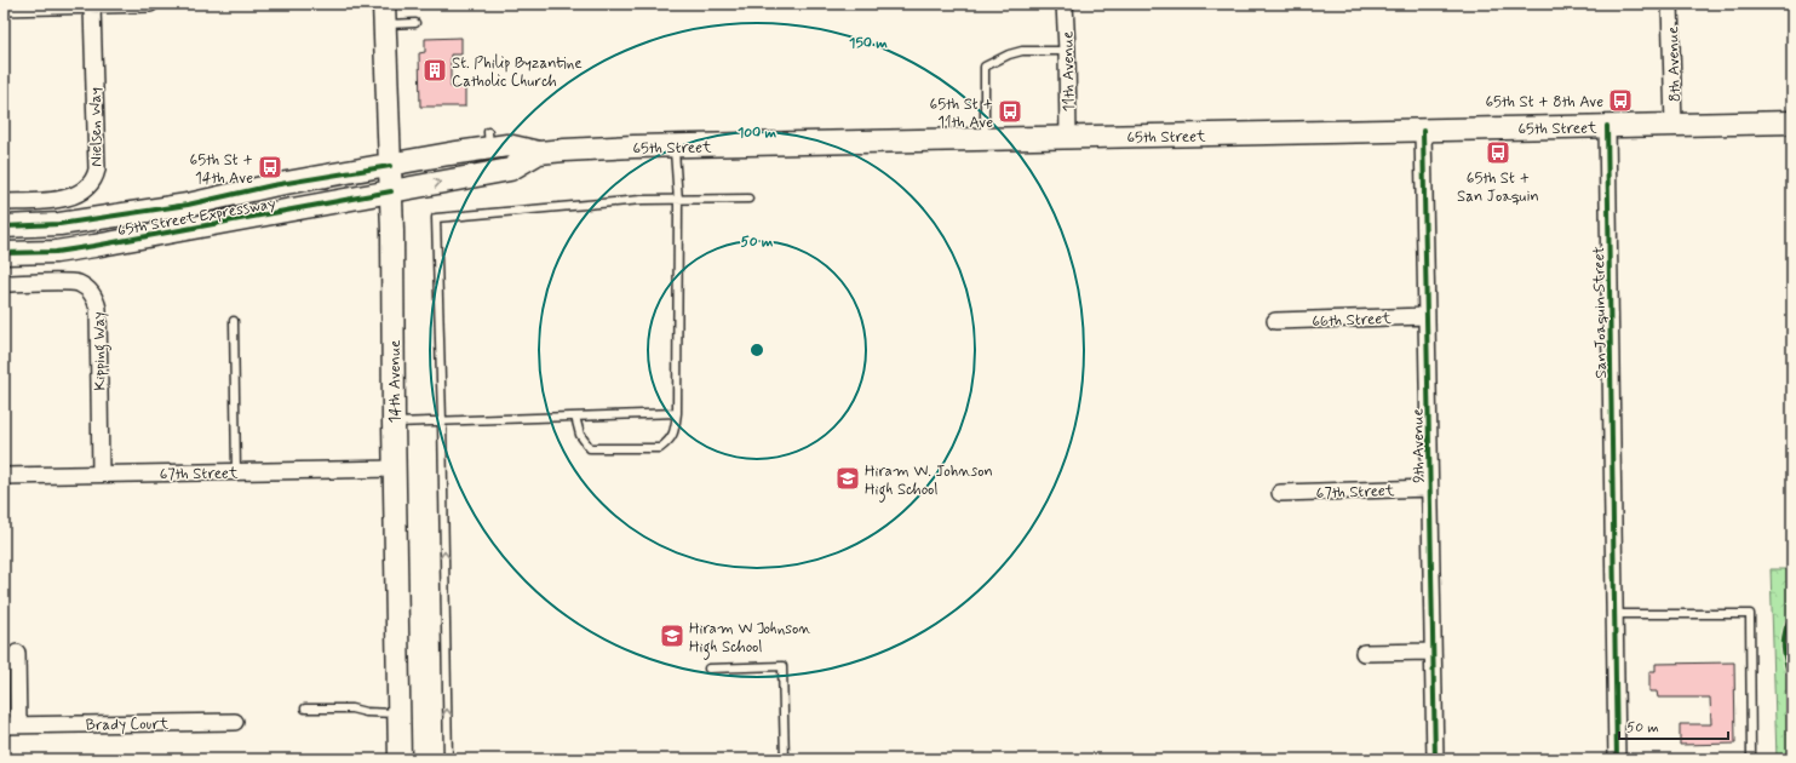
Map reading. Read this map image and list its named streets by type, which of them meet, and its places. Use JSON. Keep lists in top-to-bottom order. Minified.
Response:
{"streets":{"main road":["65th Street","65th Street Expressway","14th Avenue"],"street":["8th Avenue","11th Avenue","Nielsen Way","San Joaquin Street","66th Street","Kipping Way","9th Avenue","67th Street","Brady Court"]},"crossings":[["8th Avenue","65th Street"],["11th Avenue","65th Street"],["65th Street","65th Street Expressway"],["65th Street","San Joaquin Street"],["65th Street","14th Avenue"],["65th Street","9th Avenue"],["65th Street Expressway","14th Avenue"],["66th Street","9th Avenue"],["Kipping Way","67th Street"],["14th Avenue","67th Street"],["9th Avenue","67th Street"]],"places":{"building":["St. Philip Byzantine Catholic Church"],"bus stop":["65th St + 8th Ave","65th St + 11th Ave","65th St + San Joaquin","65th St + 14th Ave"],"school or university":["Hiram W. Johnson High School","Hiram W Johnson High School"]},"scale_bar":"50 m","rings":["150 m","100 m","50 m"]}
